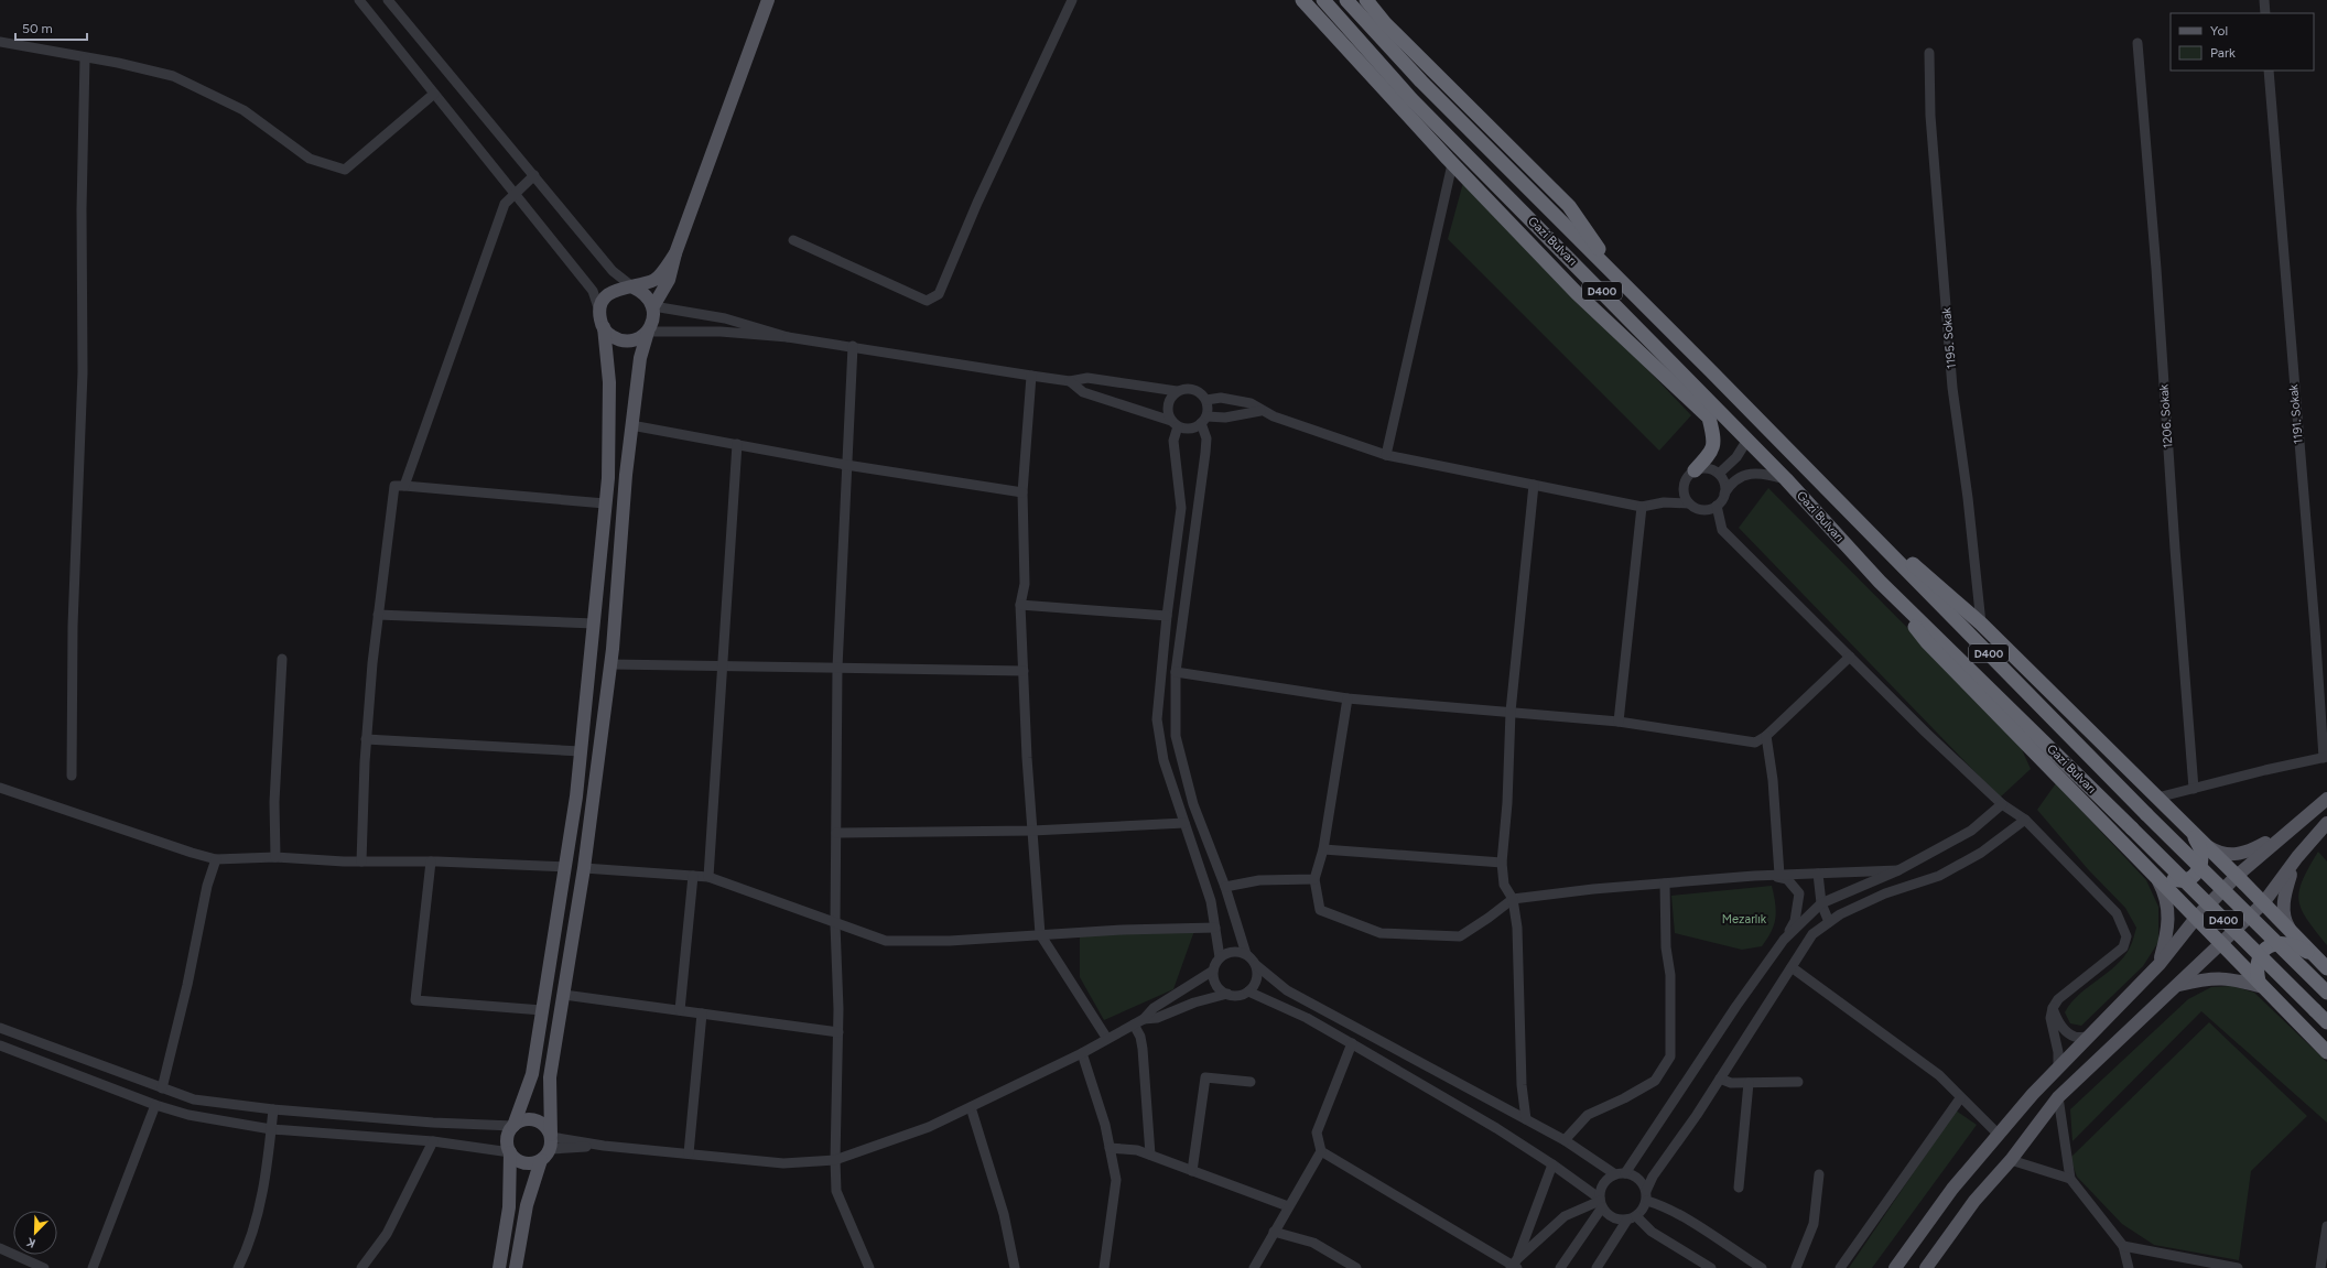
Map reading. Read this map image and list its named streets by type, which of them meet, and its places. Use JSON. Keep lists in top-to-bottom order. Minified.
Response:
{"streets":{"highway":["Gazi Bulvarı","D400"],"street":["1195. Sokak","1191. Sokak","1206. Sokak"]},"parks":["Mezarlık"],"legend":["Yol","Park"],"scale_bar":"50 m","north":"bottom left"}
